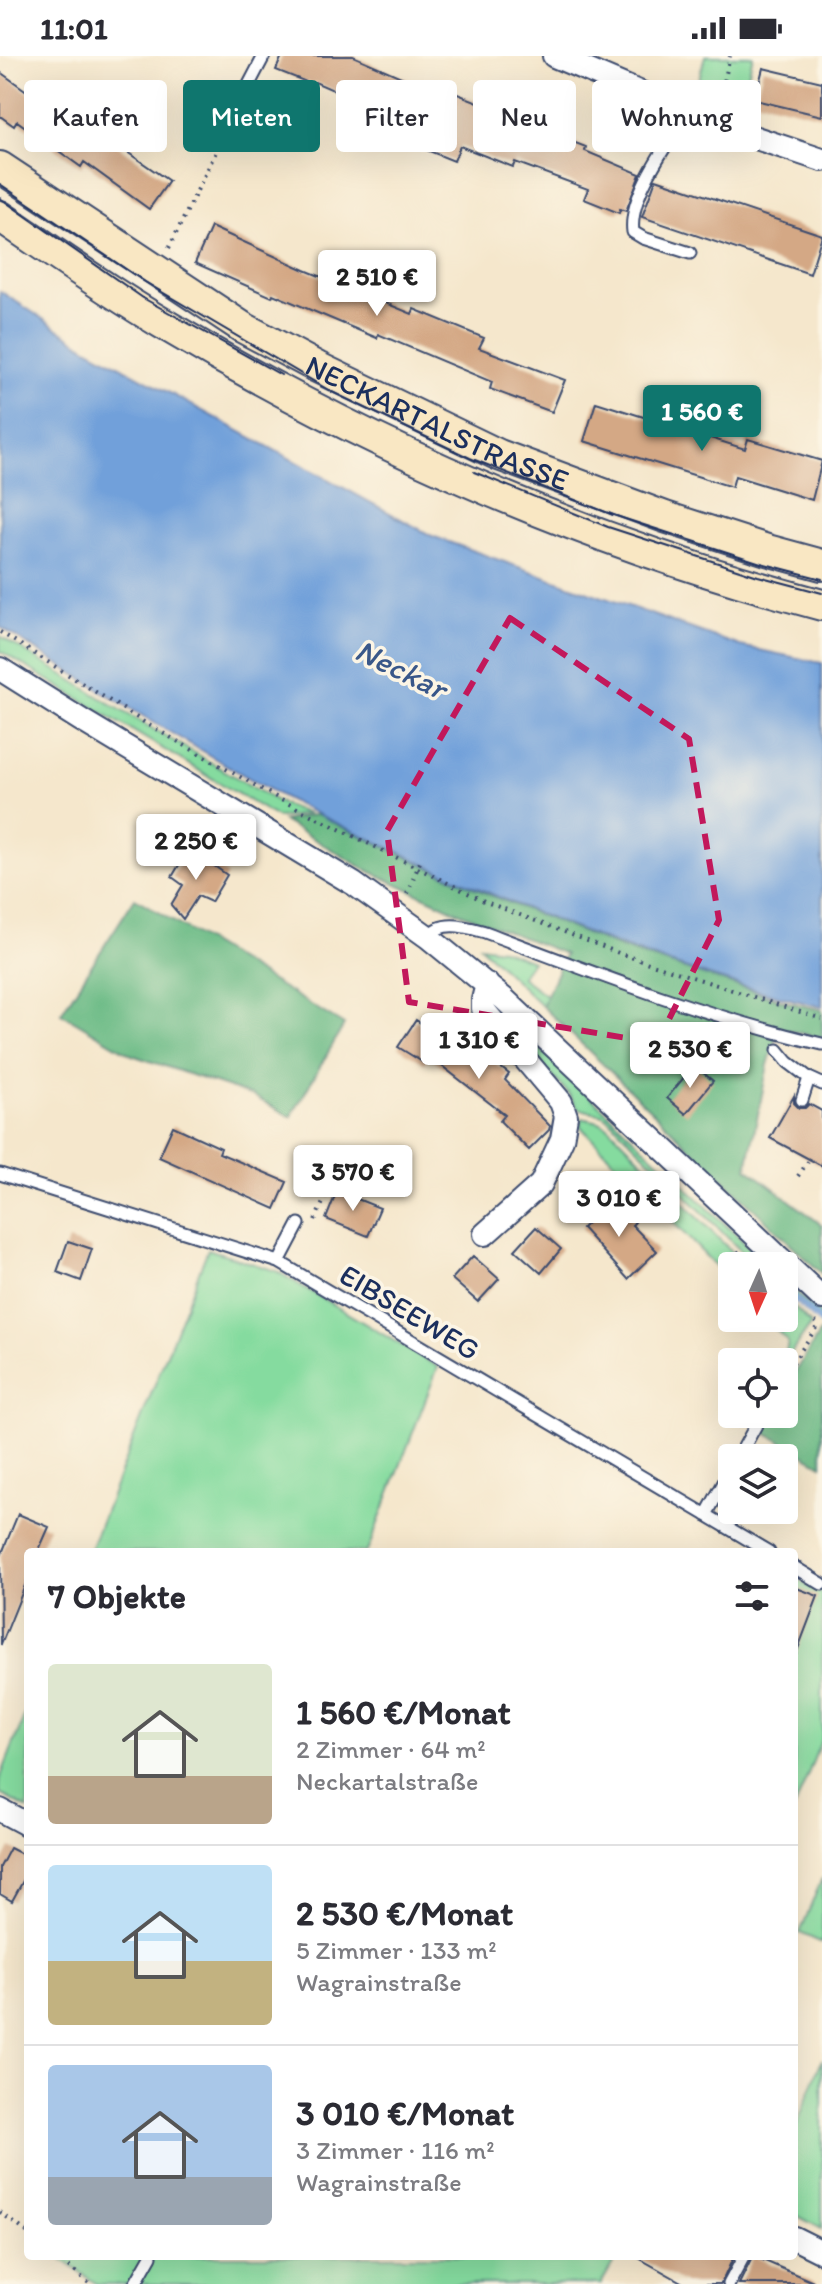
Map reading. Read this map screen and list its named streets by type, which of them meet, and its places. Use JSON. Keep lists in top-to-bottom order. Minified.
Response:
{"streets":{"main road":["NECKARTALSTRASSE"],"lane":["EIBSEEWEG"]},"water":["Neckar"],"north":"bottom","page":{"status":"11:01","chip":["Kaufen","Mieten","Filter","Neu","Wohnung"],"price":["2 510 €","1 560 €","2 250 €","1 310 €","2 530 €","3 570 €","3 010 €"],"heading":"7 Objekte","list":[{"name":"1 560 €/Monat","note":"2 Zimmer · 64 m² · Neckartalstraße"},{"name":"2 530 €/Monat","note":"5 Zimmer · 133 m² · Wagrainstraße"},{"name":"3 010 €/Monat","note":"3 Zimmer · 116 m² · Wagrainstraße"}]}}
